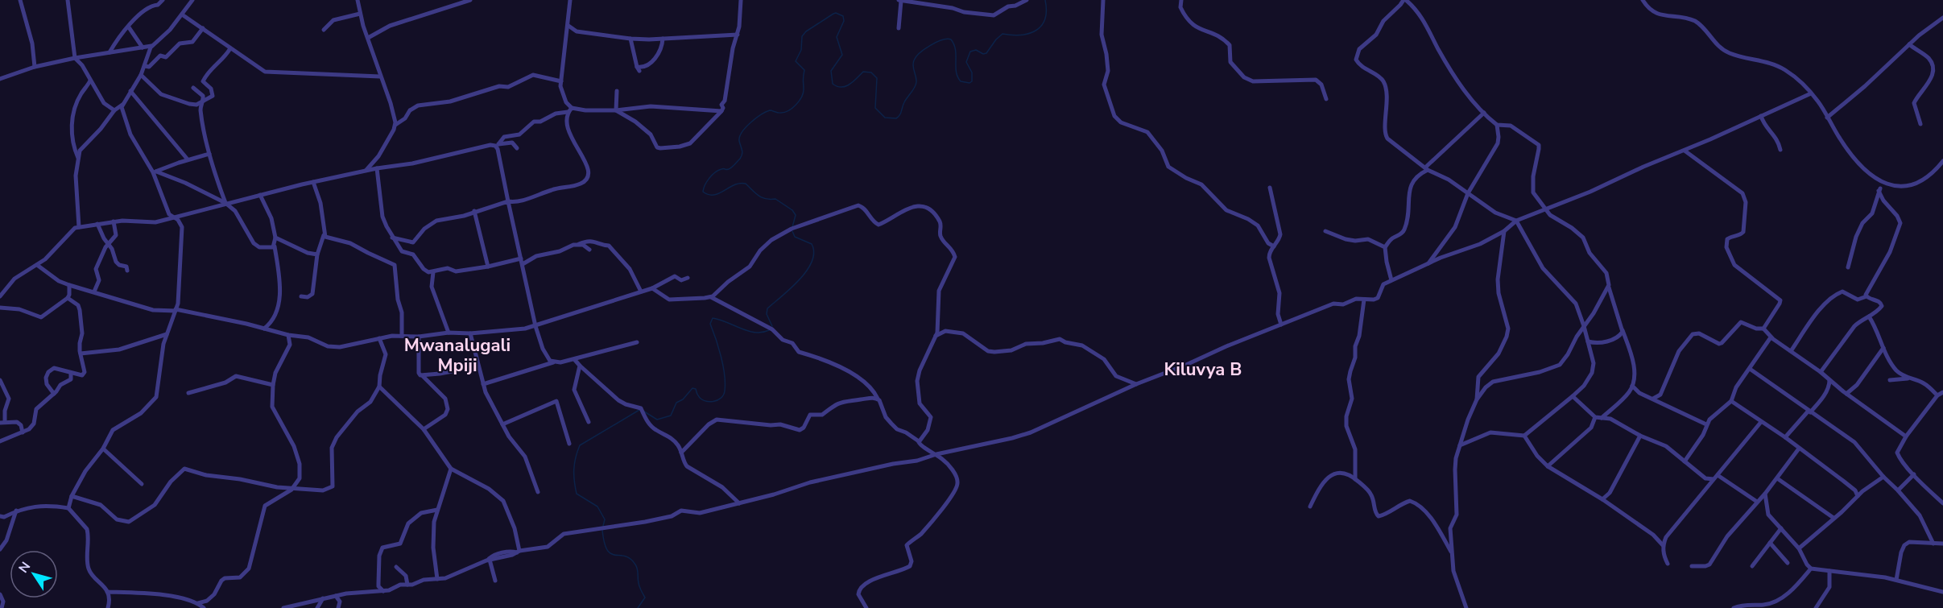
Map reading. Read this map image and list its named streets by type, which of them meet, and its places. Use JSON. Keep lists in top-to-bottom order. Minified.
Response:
{"districts":["Mwanalugali Mpiji","Kiluvya B"],"north":"top left"}
